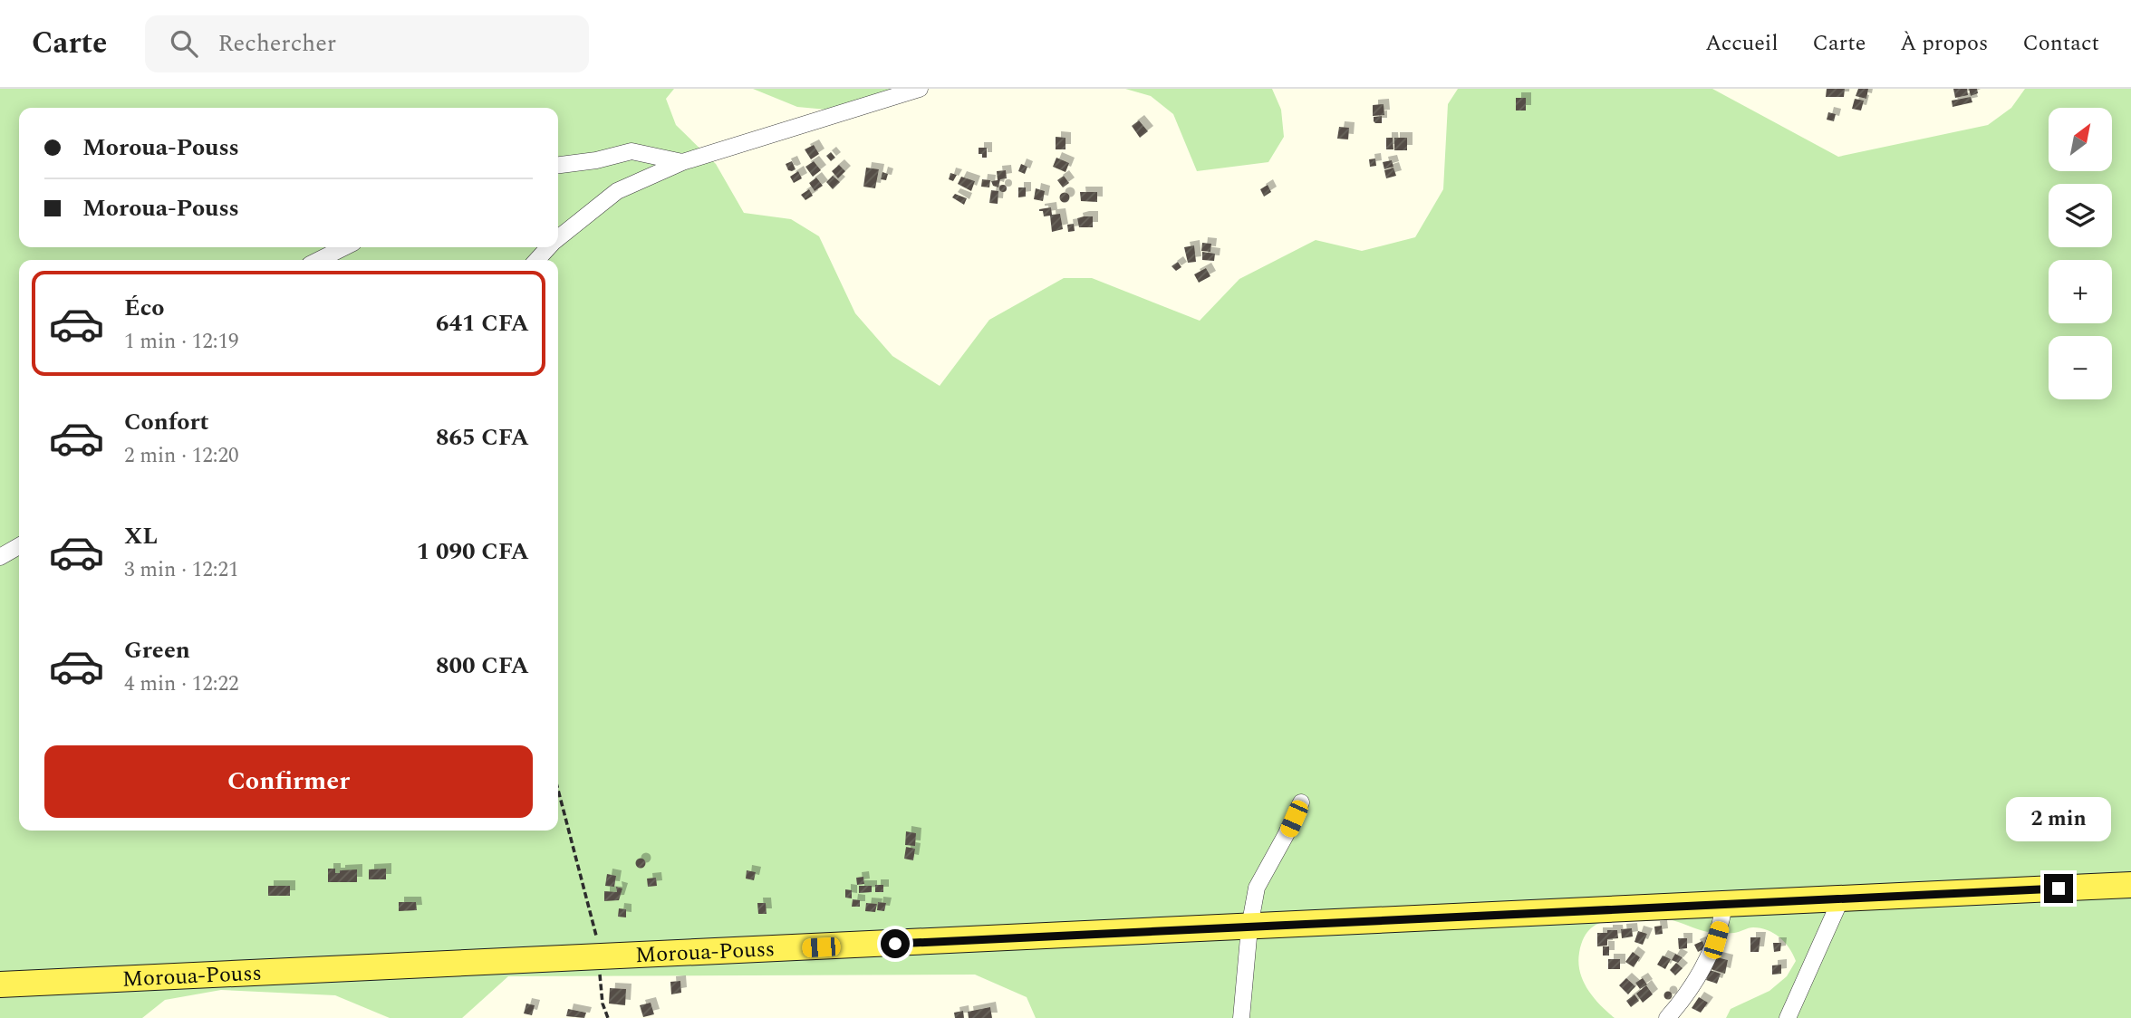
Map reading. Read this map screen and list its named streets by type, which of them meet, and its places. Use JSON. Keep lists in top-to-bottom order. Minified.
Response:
{"streets":{"main road":["Moroua-Pouss"]},"north":"top right","page":{"header":"Carte","search":"Rechercher","nav":["Accueil","Carte","À propos","Contact"],"map_buttons":["+","−"],"banner":["Moroua-Pouss","Moroua-Pouss"],"list":[{"name":"Éco","note":"1 min · 12:19","value":"641 CFA"},{"name":"Confort","note":"2 min · 12:20","value":"865 CFA"},{"name":"XL","note":"3 min · 12:21","value":"1 090 CFA"},{"name":"Green","note":"4 min · 12:22","value":"800 CFA"}],"buttons":"Confirmer","bubble":"2 min"}}
